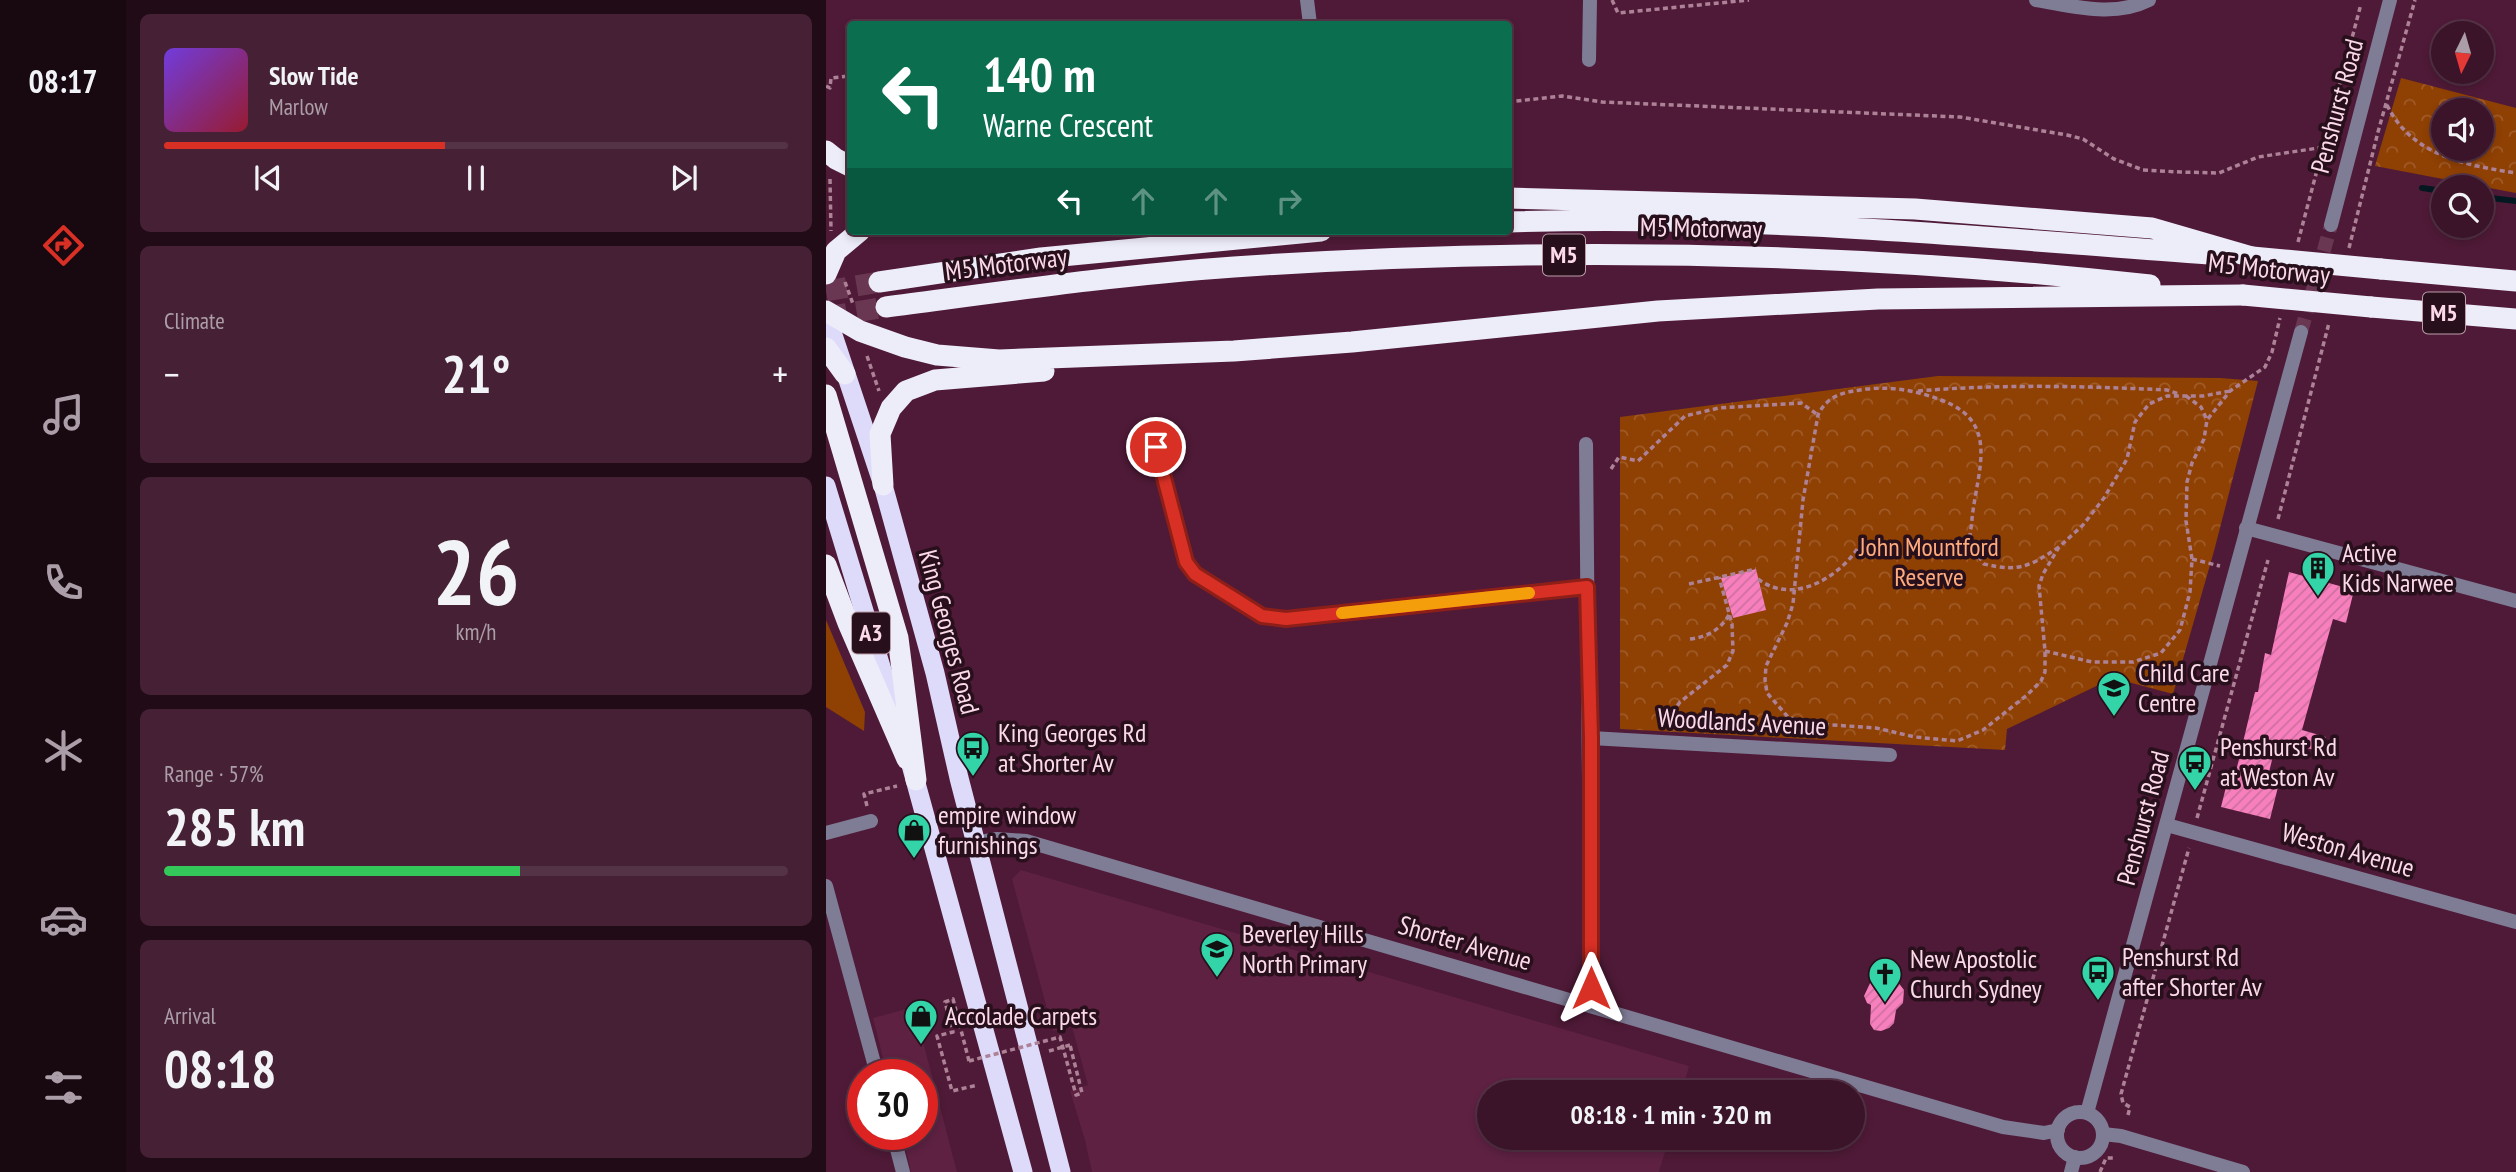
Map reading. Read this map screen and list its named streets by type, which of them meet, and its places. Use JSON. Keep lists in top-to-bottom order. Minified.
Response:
{"streets":{"highway":["M5 Motorway","M5","King Georges Road","A3"],"street":["Penshurst Road","Woodlands Avenue","Weston Avenue","Shorter Avenue"]},"crossings":[["Penshurst Road","Weston Avenue"],["Penshurst Road","Shorter Avenue"],["M5 Motorway","M5"],["King Georges Road","Shorter Avenue"],["A3","Shorter Avenue"]],"parks":["John Mountford Reserve"],"places":{"building":["Active Kids Narwee"],"school or university":["Child Care Centre","Beverley Hills North Primary"],"bus stop":["King Georges Rd at Shorter Av","Penshurst Rd at Weston Av","Penshurst Rd after Shorter Av"],"shop":["empire window furnishings","Accolade Carpets"],"church":["New Apostolic Church Sydney"]},"north":"bottom","page":{"tabs":"08:17","turn":["140 m","Warne Crescent"],"song":["Slow Tide","Marlow"],"tile":["Climate",["26","km/h"],["Range · 57%","285 km"],["Arrival","08:18"]],"heat":["−","21°","+"],"limit":"30","trip":"08:18 · 1 min · 320 m"}}
